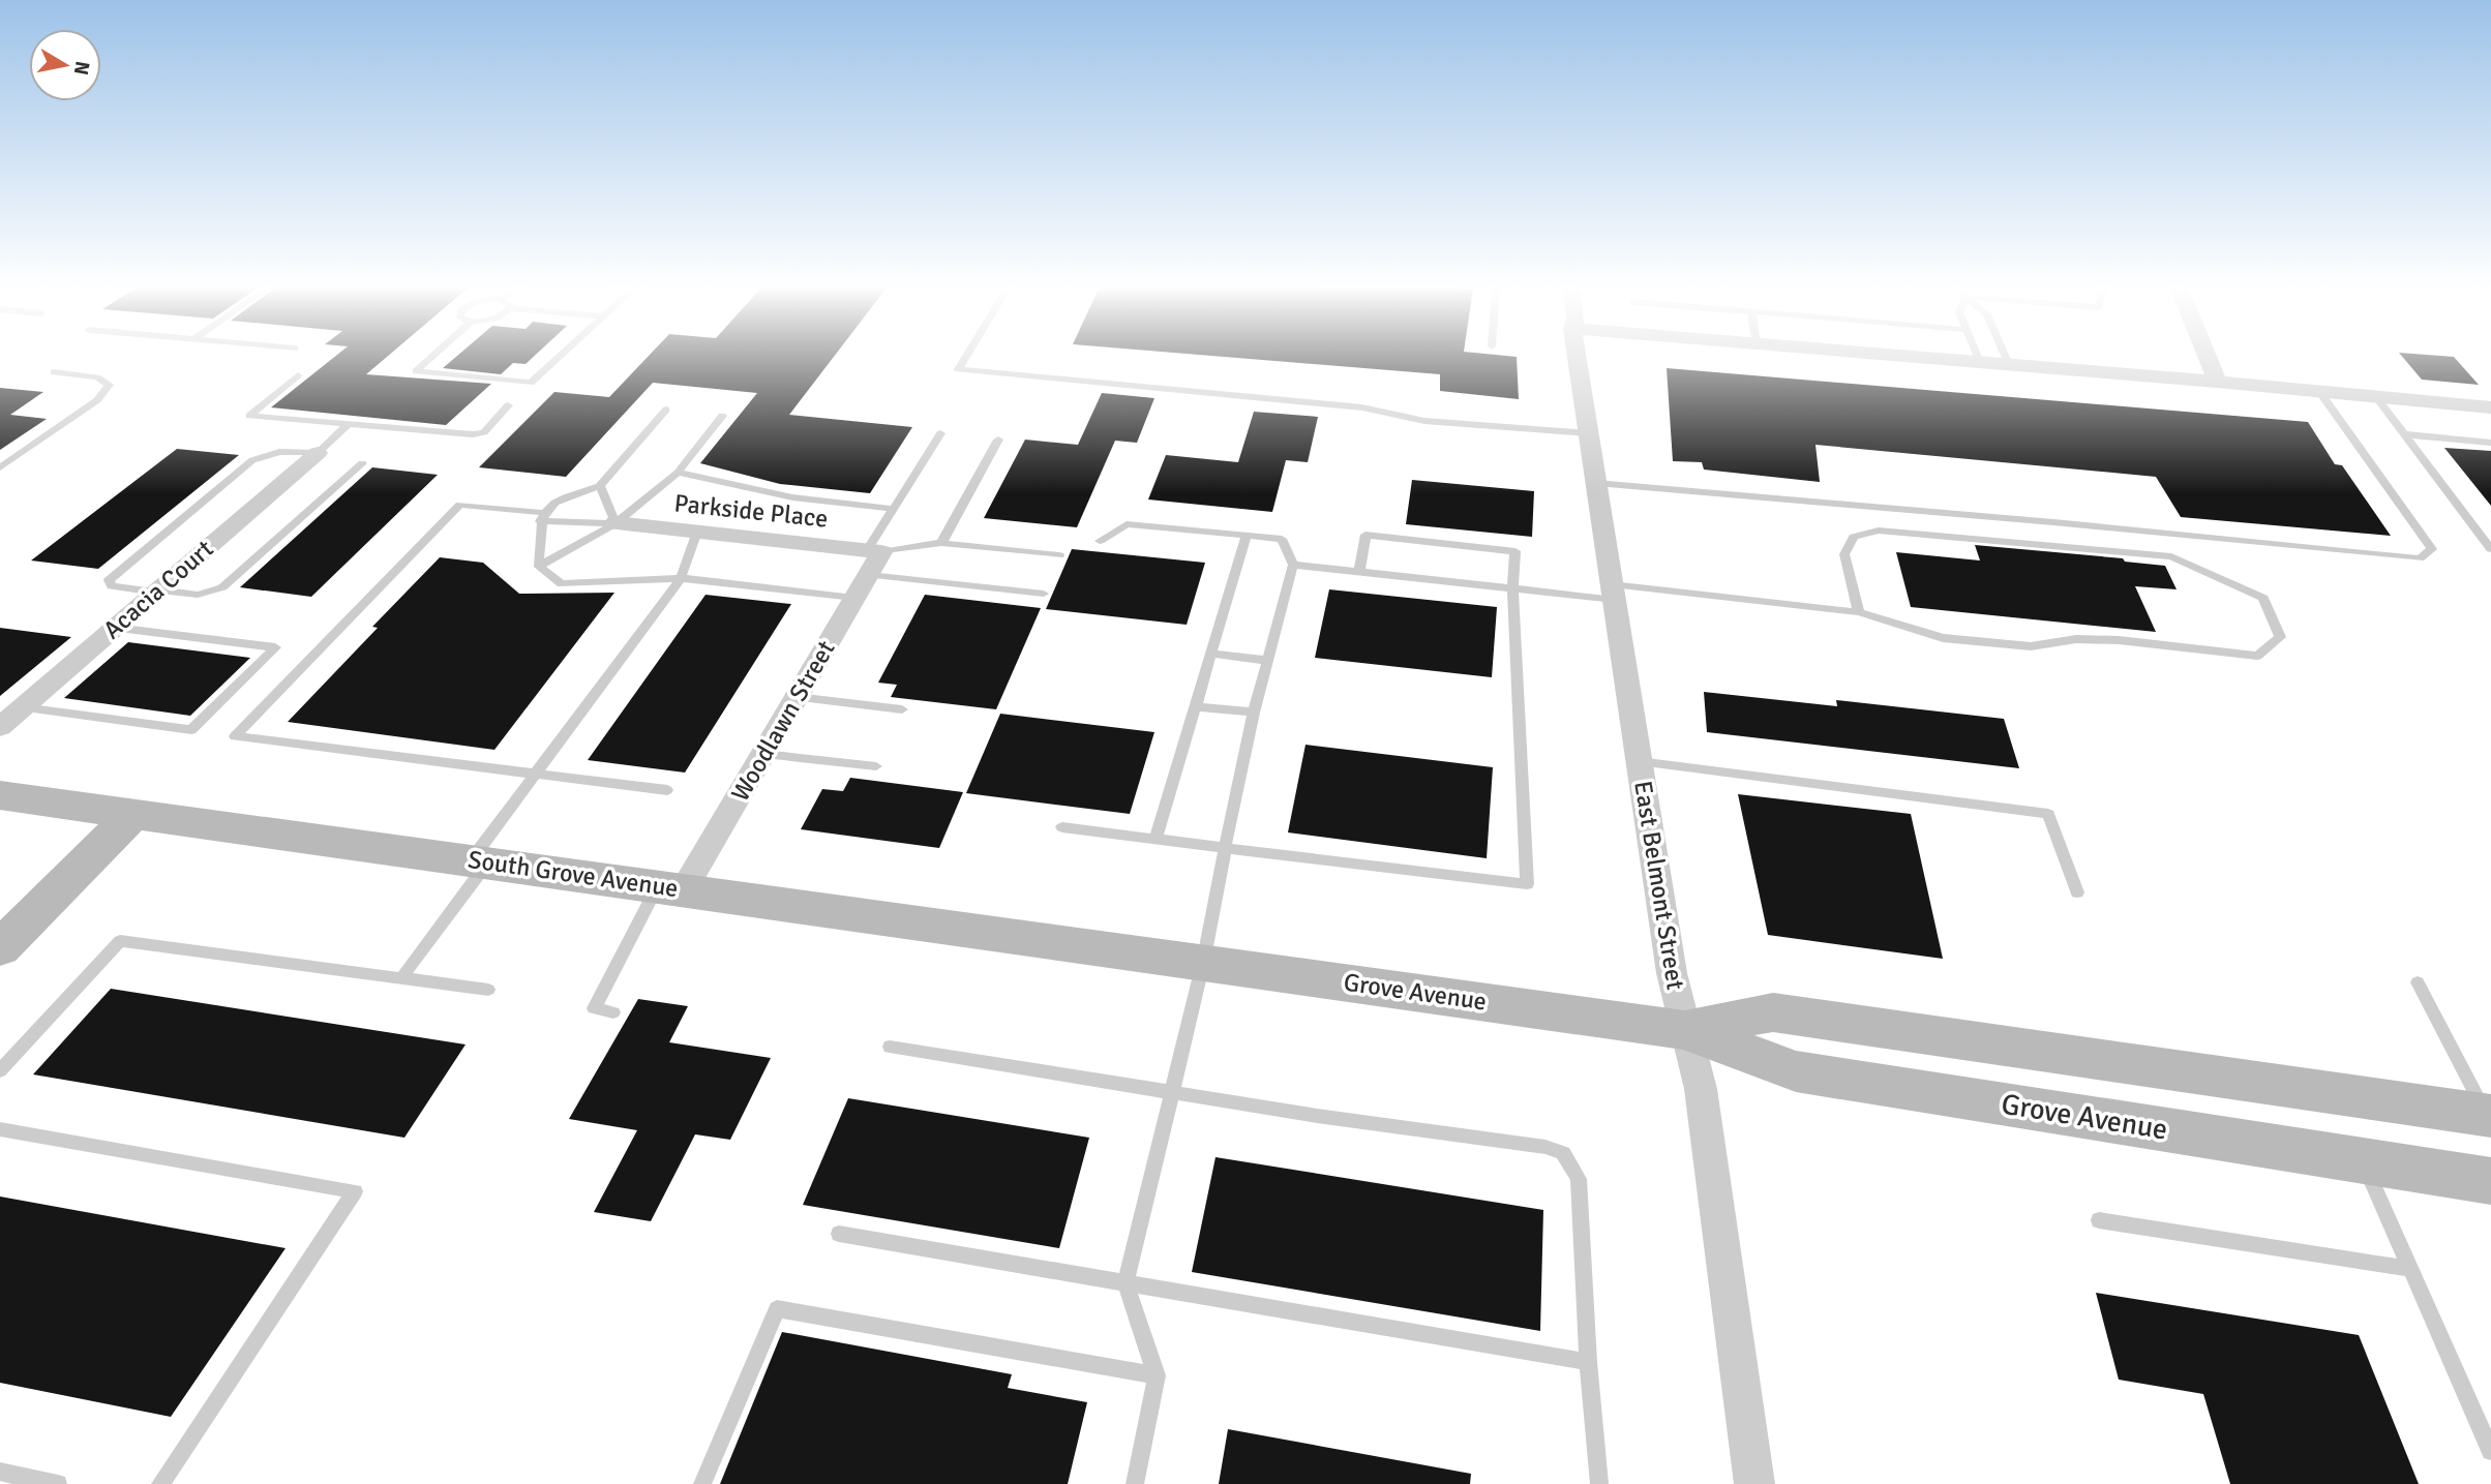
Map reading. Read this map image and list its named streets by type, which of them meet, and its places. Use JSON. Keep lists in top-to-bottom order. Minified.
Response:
{"streets":{"main road":["South Grove Avenue","Grove Avenue"],"street":["Parkside Place","Acacia Court","Woodlawn Street","East Belmont Street"]},"crossings":[["Parkside Place","Woodlawn Street"],["Woodlawn Street","South Grove Avenue"],["South Grove Avenue","Grove Avenue"],["East Belmont Street","Grove Avenue"]],"north":"right"}
